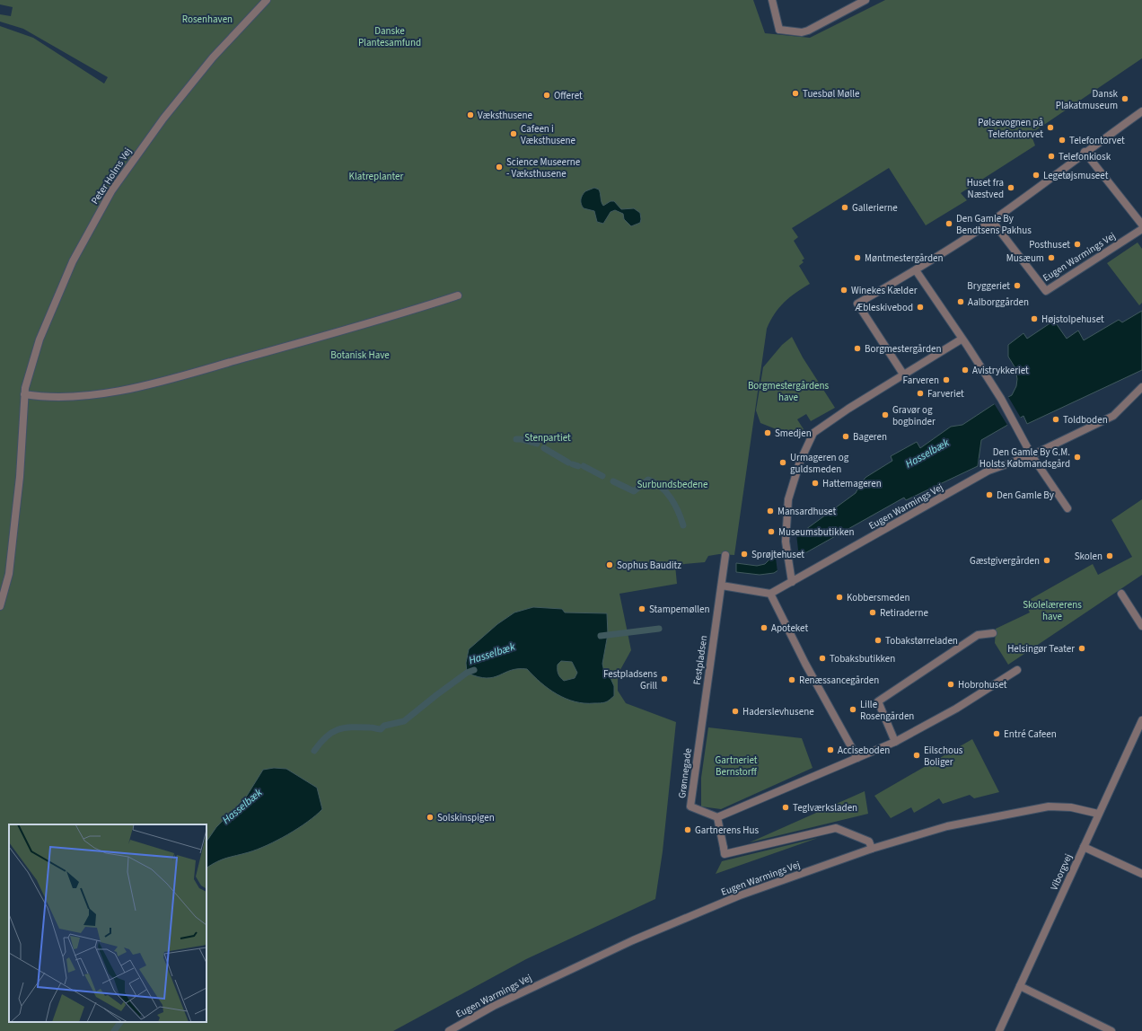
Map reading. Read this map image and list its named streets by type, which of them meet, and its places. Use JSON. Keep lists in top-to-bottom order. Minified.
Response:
{"streets":{"street":["Peter Holms Vej","Eugen Warmings Vej","Festpladsen","Grønnegade","Viborgvej"]},"crossings":[["Eugen Warmings Vej","Viborgvej"],["Festpladsen","Grønnegade"]],"water":["Hasselbæk"],"parks":["Rosenhaven","Danske Plantesamfund","Klatreplanter","Botanisk Have","Borgmestergårdens have","Stenpartiet","Surbundsbedene","Skolelærerens have","Gartneriet Bernstorff"],"places":["Tuesbøl Mølle","Offeret","Dansk Plakatmuseum","Væksthusene","Pølsevognen på Telefontorvet","Cafeen i Væksthusene","Telefontorvet","Telefonkiosk","Science Museerne - Væksthusene","Legetøjsmuseet","Huset fra Næstved","Gallerierne","Den Gamle By Bendtsens Pakhus","Posthuset","Møntmestergården","Musæum","Bryggeriet","Winekes Kælder","Aalborggården","Æbleskivebod","Højstolpehuset","Borgmestergården","Avistrykkeriet","Farveren","Farveriet","Gravør og bogbinder","Toldboden","Smedjen","Bageren","Den Gamle By G.M. Holsts Købmandsgård","Urmageren og guldsmeden","Hattemageren","Den Gamle By","Mansardhuset","Museumsbutikken","Sprøjtehuset","Skolen","Gæstgivergården","Sophus Bauditz","Kobbersmeden","Stampemøllen","Retiraderne","Apoteket","Tobakstørreladen","Helsingør Teater","Tobaksbutikken","Festpladsens Grill","Renæssancegården","Hobrohuset","Lille Rosengården","Haderslevhusene","Entré Cafeen","Acciseboden","Eilschous Boliger","Teglværksladen","Solskinspigen","Gartnerens Hus"]}
